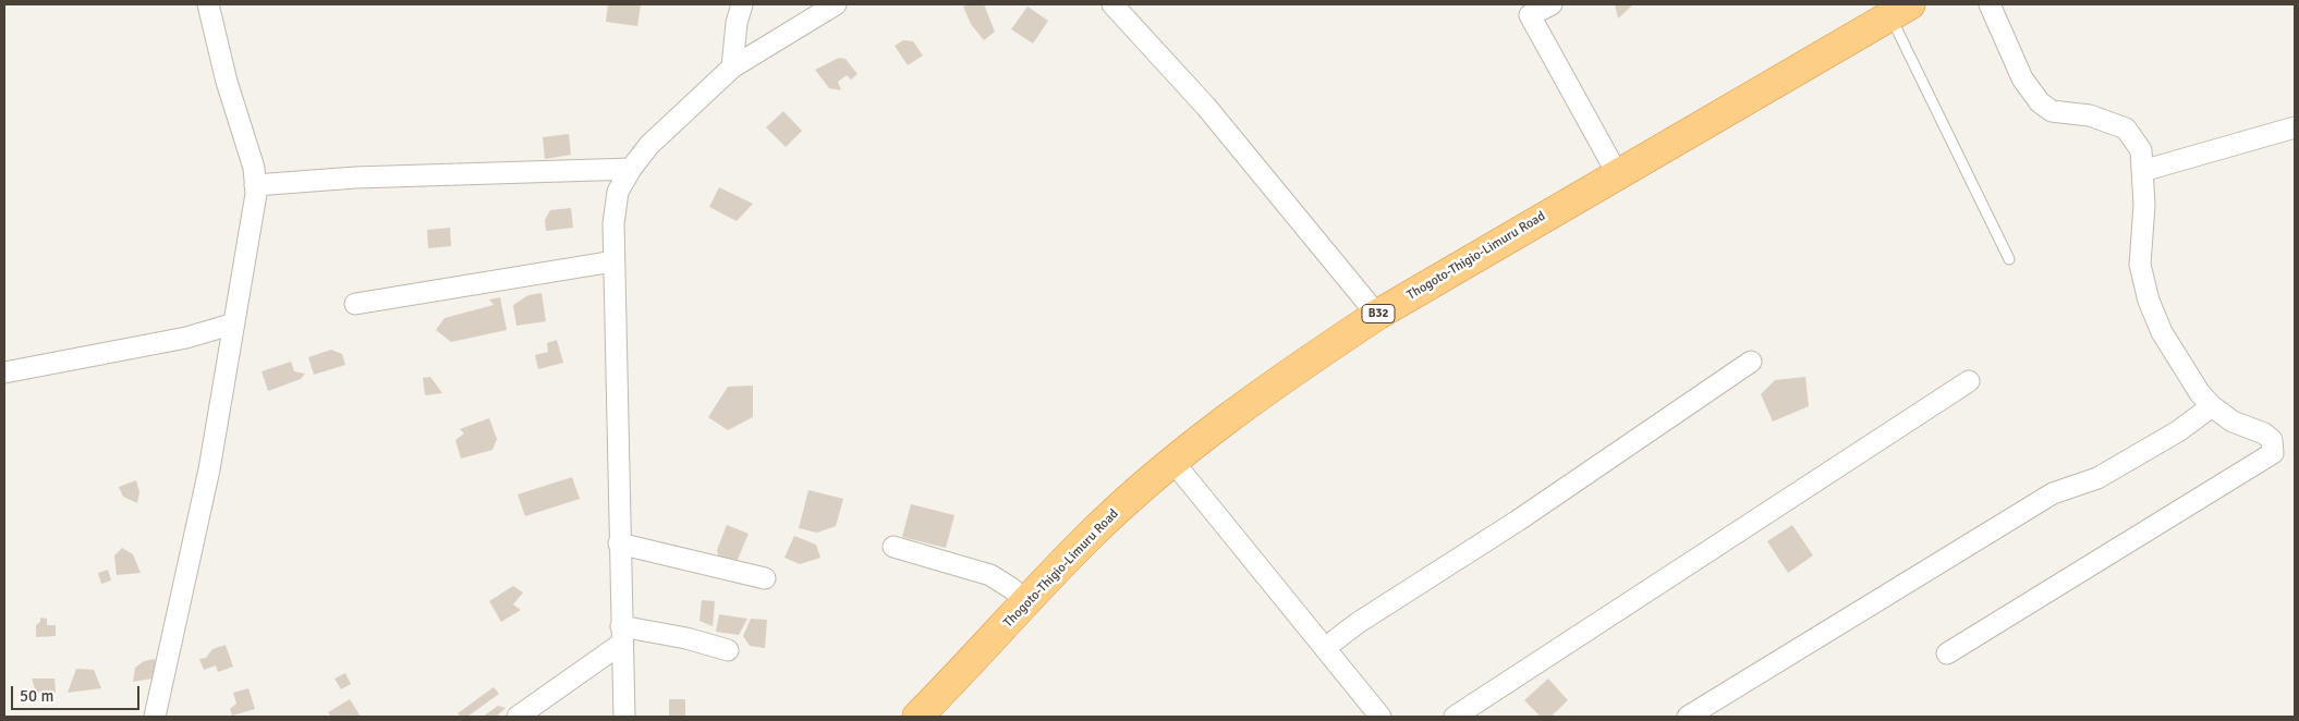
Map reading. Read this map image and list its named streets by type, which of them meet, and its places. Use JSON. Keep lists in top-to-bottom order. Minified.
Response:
{"streets":{"highway":["Thogoto-Thigio-Limuru Road","B32"]},"scale_bar":"50 m"}
